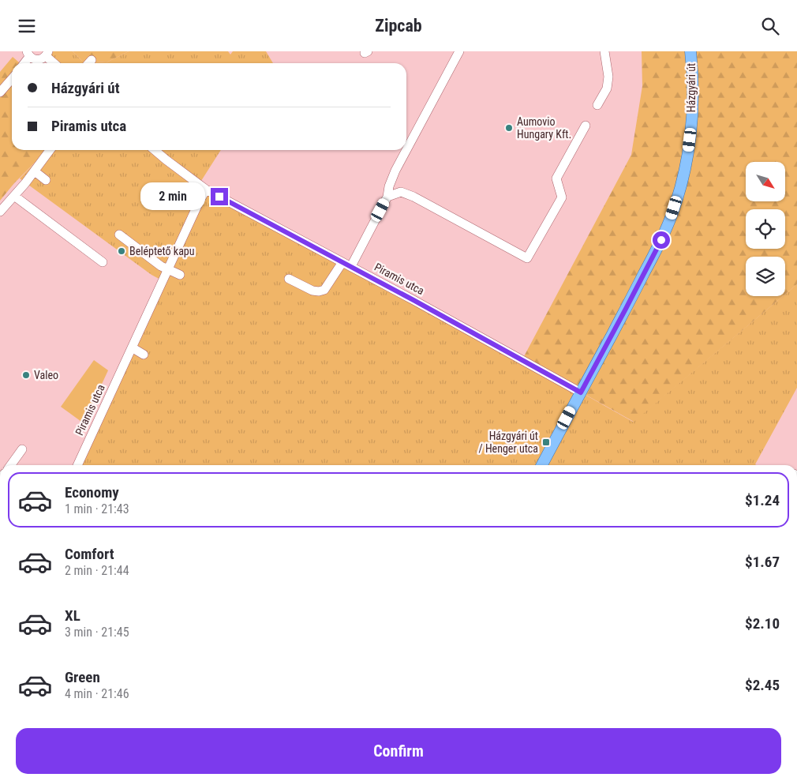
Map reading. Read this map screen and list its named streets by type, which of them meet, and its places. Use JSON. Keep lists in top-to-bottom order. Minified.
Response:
{"streets":{"main road":["Házgyári út"],"street":["Piramis utca"]},"crossings":[["Házgyári út","Piramis utca"]],"places":{"other":["Aumovio Hungary Kft.","Beléptető kapu","Valeo"],"transit":["Házgyári út / Henger utca"]},"north":"bottom right","page":{"header":"Zipcab","banner":["Házgyári út","Piramis utca"],"bubble":"2 min","list":[{"name":"Economy","note":"1 min · 21:43","value":"$1.24"},{"name":"Comfort","note":"2 min · 21:44","value":"$1.67"},{"name":"XL","note":"3 min · 21:45","value":"$2.10"},{"name":"Green","note":"4 min · 21:46","value":"$2.45"}],"buttons":"Confirm"}}
